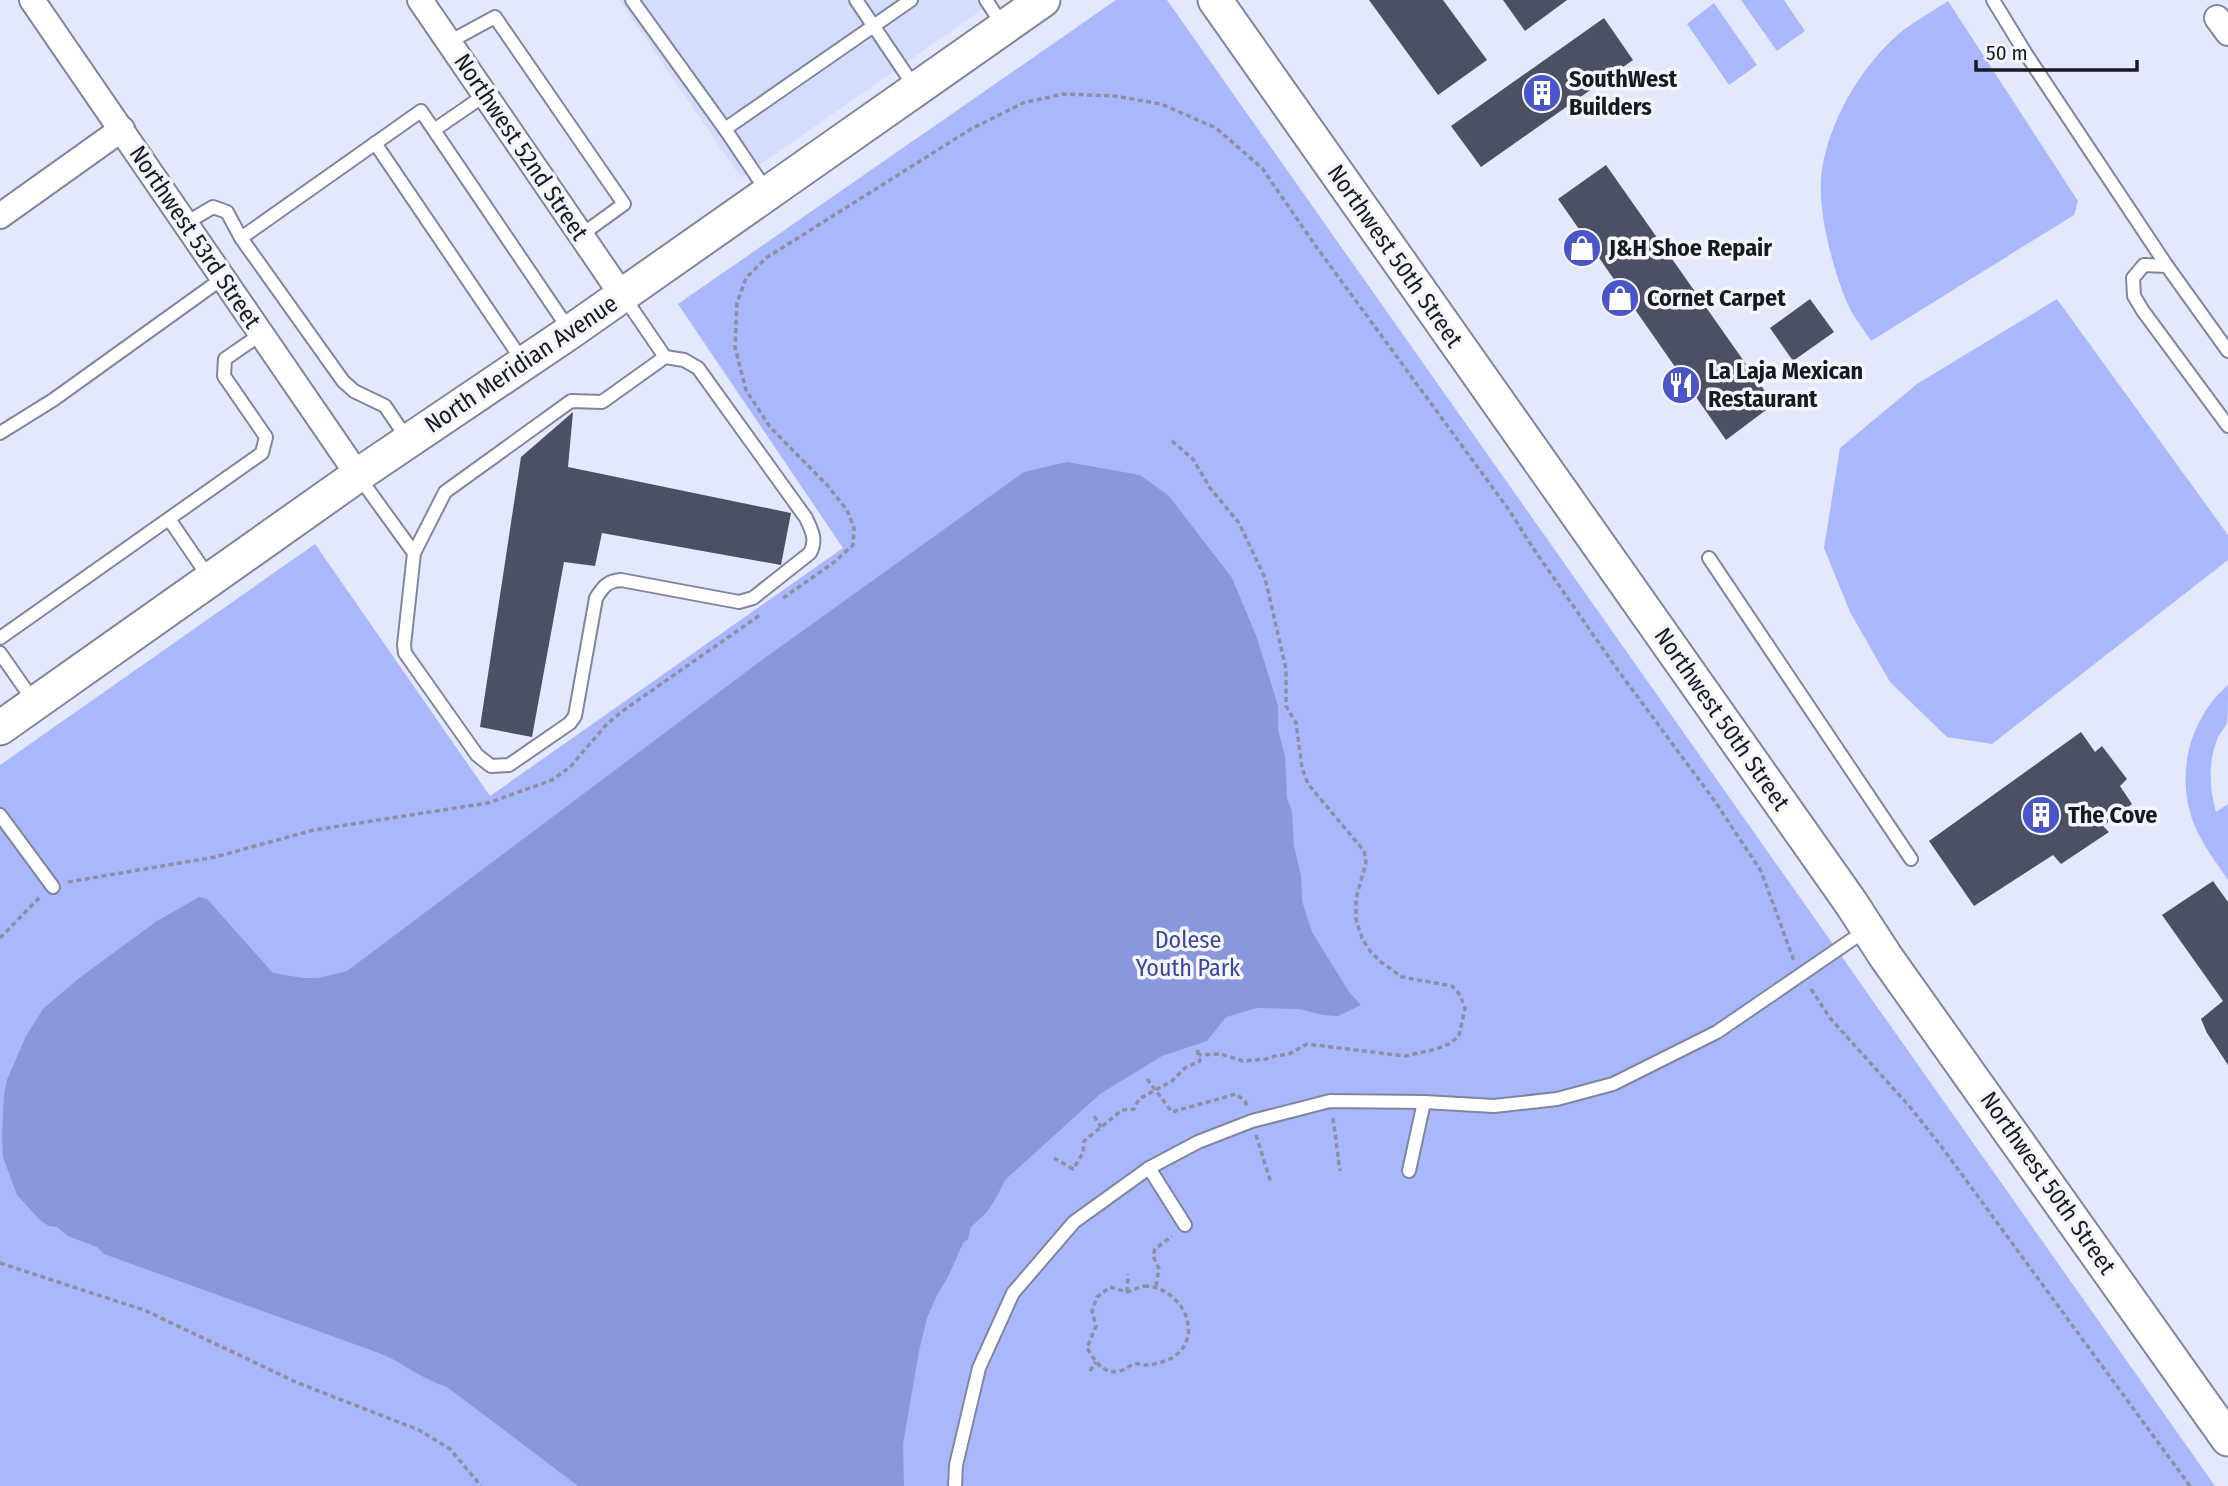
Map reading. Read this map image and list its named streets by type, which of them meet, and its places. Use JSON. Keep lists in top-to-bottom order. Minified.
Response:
{"streets":{"main road":["Northwest 50th Street","North Meridian Avenue"],"street":["Northwest 52nd Street","Northwest 53rd Street"]},"crossings":[["Northwest 52nd Street","North Meridian Avenue"],["Northwest 53rd Street","North Meridian Avenue"]],"parks":["Dolese Youth Park"],"places":{"building":["SouthWest Builders","The Cove"],"shop":["J&H Shoe Repair","Cornet Carpet"],"restaurant":["La Laja Mexican Restaurant"]},"scale_bar":"50 m"}
